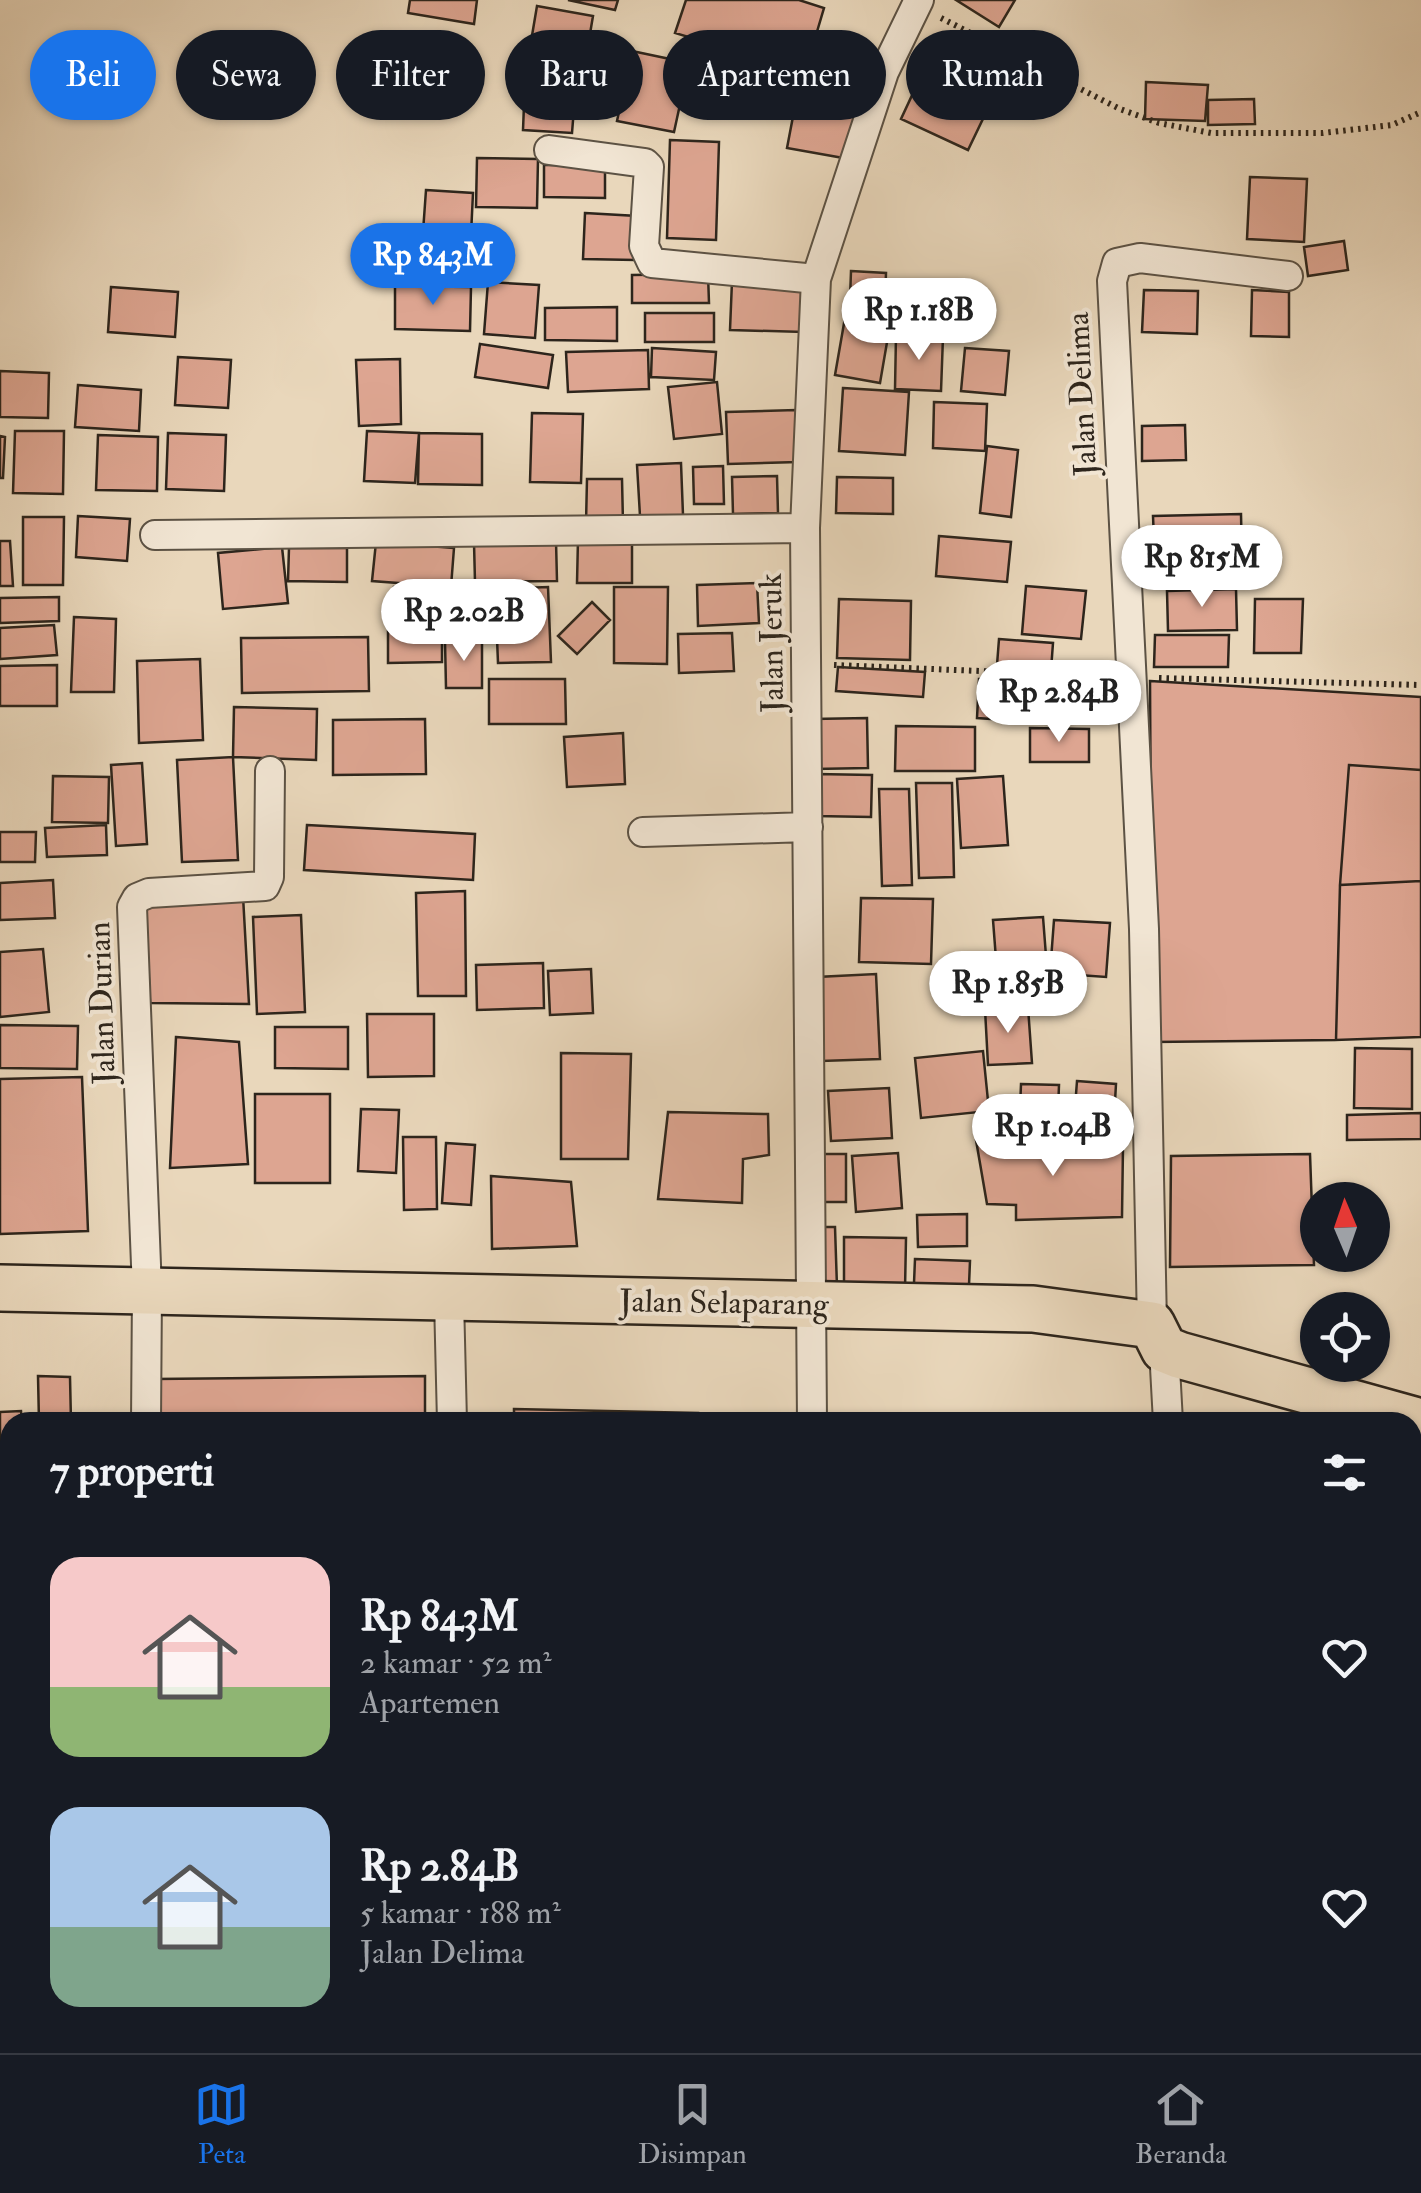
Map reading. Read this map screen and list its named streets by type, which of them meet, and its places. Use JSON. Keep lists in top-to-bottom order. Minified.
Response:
{"streets":{"main road":["Jalan Selaparang"],"street":["Jalan Delima","Jalan Jeruk","Jalan Durian"]},"crossings":[["Jalan Delima","Jalan Selaparang"],["Jalan Jeruk","Jalan Selaparang"],["Jalan Durian","Jalan Selaparang"]],"north":"top","page":{"chip":["Beli","Sewa","Filter","Baru","Apartemen","Rumah"],"price":["Rp 843M","Rp 1.18B","Rp 815M","Rp 2.02B","Rp 2.84B","Rp 1.85B","Rp 1.04B"],"heading":"7 properti","list":[{"name":"Rp 843M","note":"2 kamar · 52 m² · Apartemen"},{"name":"Rp 2.84B","note":"5 kamar · 188 m² · Jalan Delima"}],"tabs":["Peta","Disimpan","Beranda"]}}
